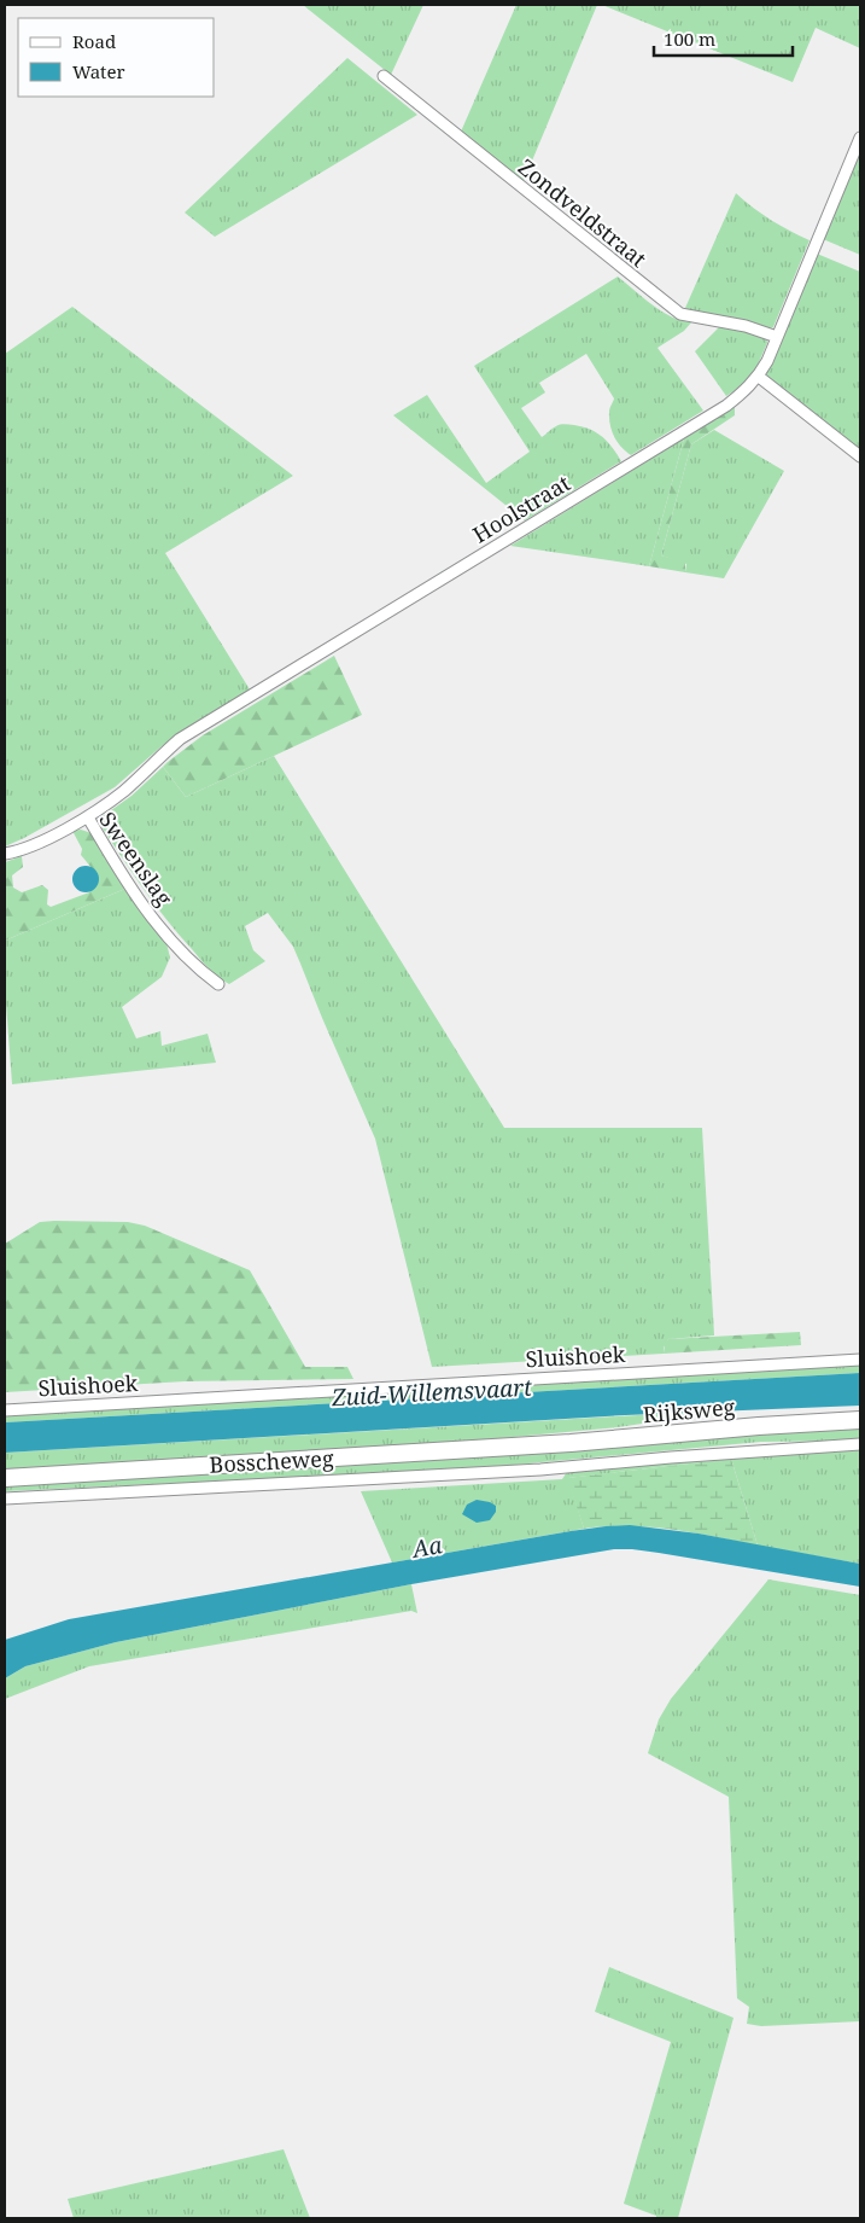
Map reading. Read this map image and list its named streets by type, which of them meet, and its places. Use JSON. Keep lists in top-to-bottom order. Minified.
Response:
{"streets":{"main road":["Rijksweg","Bosscheweg"],"street":["Zondveldstraat","Hoolstraat","Sweenslag","Sluishoek"]},"crossings":[["Zondveldstraat","Hoolstraat"],["Hoolstraat","Sweenslag"],["Rijksweg","Bosscheweg"]],"water":["Zuid-Willemsvaart","Aa"],"legend":["Road","Water"],"scale_bar":"100 m"}
